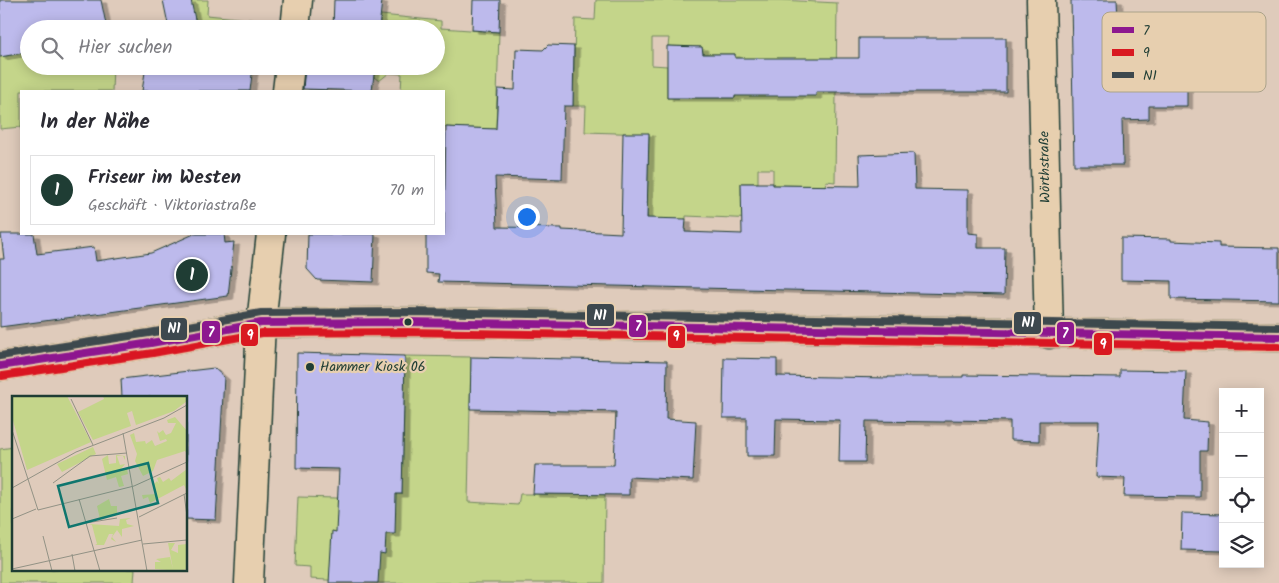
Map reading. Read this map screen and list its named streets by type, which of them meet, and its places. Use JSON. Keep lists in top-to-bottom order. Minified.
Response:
{"streets":{"street":["Wörthstraße"]},"places":["Hammer Kiosk 06"],"lines":["transit line N1","transit line 7","transit line 9"],"legend":["7","9","N1"],"page":{"search":"Hier suchen","heading":"In der Nähe","list":[{"mark":"1","name":"Friseur im Westen","note":"Geschäft · Viktoriastraße","value":"70 m"}],"pins":"1","map_buttons":["+","−"]}}
